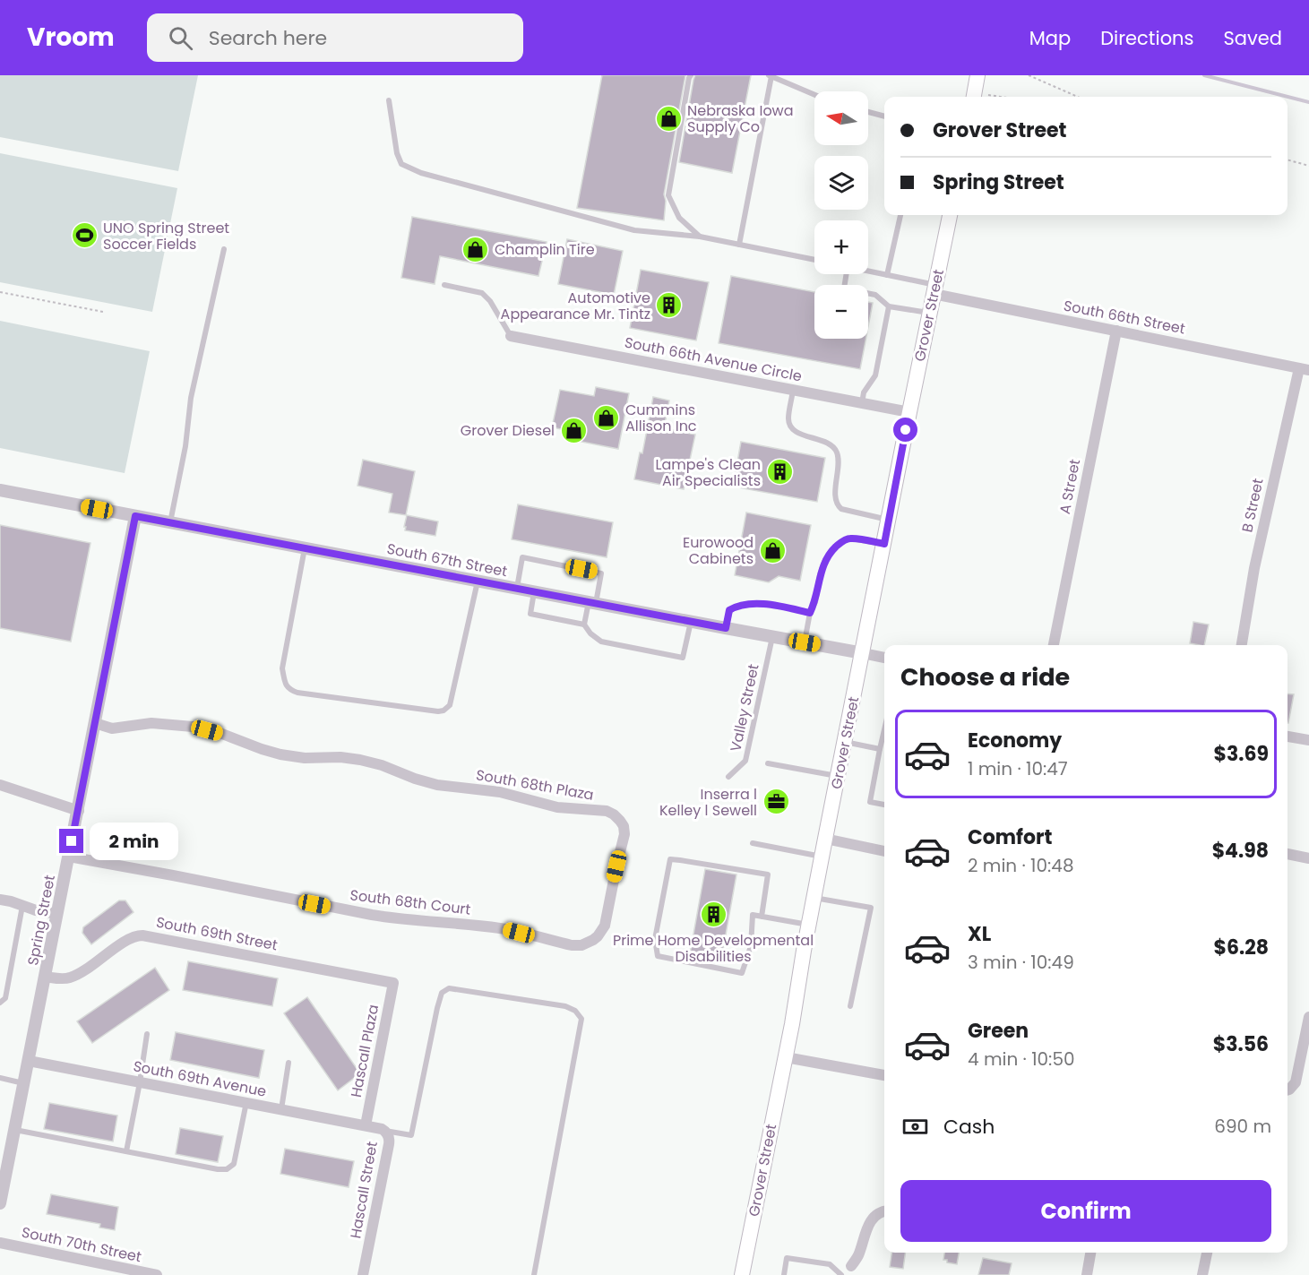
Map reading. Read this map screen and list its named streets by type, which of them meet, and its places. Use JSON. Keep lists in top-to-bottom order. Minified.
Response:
{"streets":{"main road":["Grover Street"],"street":["South 66th Street","South 66th Avenue Circle","A Street","B Street","South 67th Street","South 68th Plaza","South 68th Court","Spring Street","South 69th Street","Hascall Plaza","South 69th Avenue","Hascall Street","South 70th Street"],"lane":["Valley Street"]},"crossings":[["Grover Street","South 66th Street"],["Grover Street","South 66th Avenue Circle"],["Grover Street","South 67th Street"],["South 66th Street","A Street"],["South 66th Street","B Street"],["South 67th Street","Valley Street"],["South 67th Street","Spring Street"],["South 68th Plaza","South 68th Court"],["South 68th Plaza","Spring Street"],["South 68th Court","Spring Street"],["Spring Street","South 69th Street"],["Spring Street","South 69th Avenue"],["South 69th Street","Hascall Plaza"],["Hascall Plaza","South 69th Avenue"],["Hascall Plaza","Hascall Street"],["South 69th Avenue","Hascall Street"]],"places":{"shop":["Nebraska Iowa Supply Co","Champlin Tire","Cummins Allison Inc","Grover Diesel","Eurowood Cabinets"],"sports":["UNO Spring Street Soccer Fields"],"building":["Automotive Appearance Mr. Tintz","Lampe's Clean Air Specialists","Prime Home Developmental Disabilities"],"office":["Inserra l Kelley l Sewell"]},"north":"left","page":{"header":"Vroom","search":"Search here","nav":["Map","Directions","Saved"],"map_buttons":["+","−"],"banner":["Grover Street","Spring Street"],"heading":"Choose a ride","list":[{"name":"Economy","note":"1 min · 10:47","value":"$3.69"},{"name":"Comfort","note":"2 min · 10:48","value":"$4.98"},{"name":"XL","note":"3 min · 10:49","value":"$6.28"},{"name":"Green","note":"4 min · 10:50","value":"$3.56"}],"bubble":"2 min","pay":["Cash","690 m"],"buttons":"Confirm"}}
